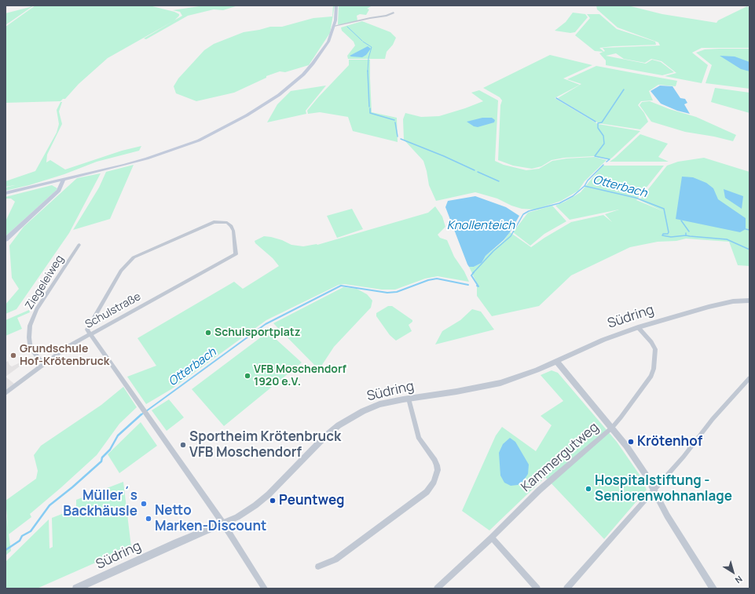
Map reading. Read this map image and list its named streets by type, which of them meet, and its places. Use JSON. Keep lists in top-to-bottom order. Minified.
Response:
{"streets":{"street":["Ziegeleiweg","Schulstraße","Südring","Kammergutweg"]},"crossings":[["Ziegeleiweg","Schulstraße"],["Südring","Kammergutweg"]],"water":["Otterbach","Knollenteich"],"places":["Schulsportplatz","Grundschule Hof-Krötenbruck","VFB Moschendorf 1920 e.V.","Krötenhof","Sportheim Krötenbruck VFB Moschendorf","Hospitalstiftung - Seniorenwohnanlage","Peuntweg","Müller´s Backhäusle","Netto Marken-Discount"],"north":"bottom right"}
